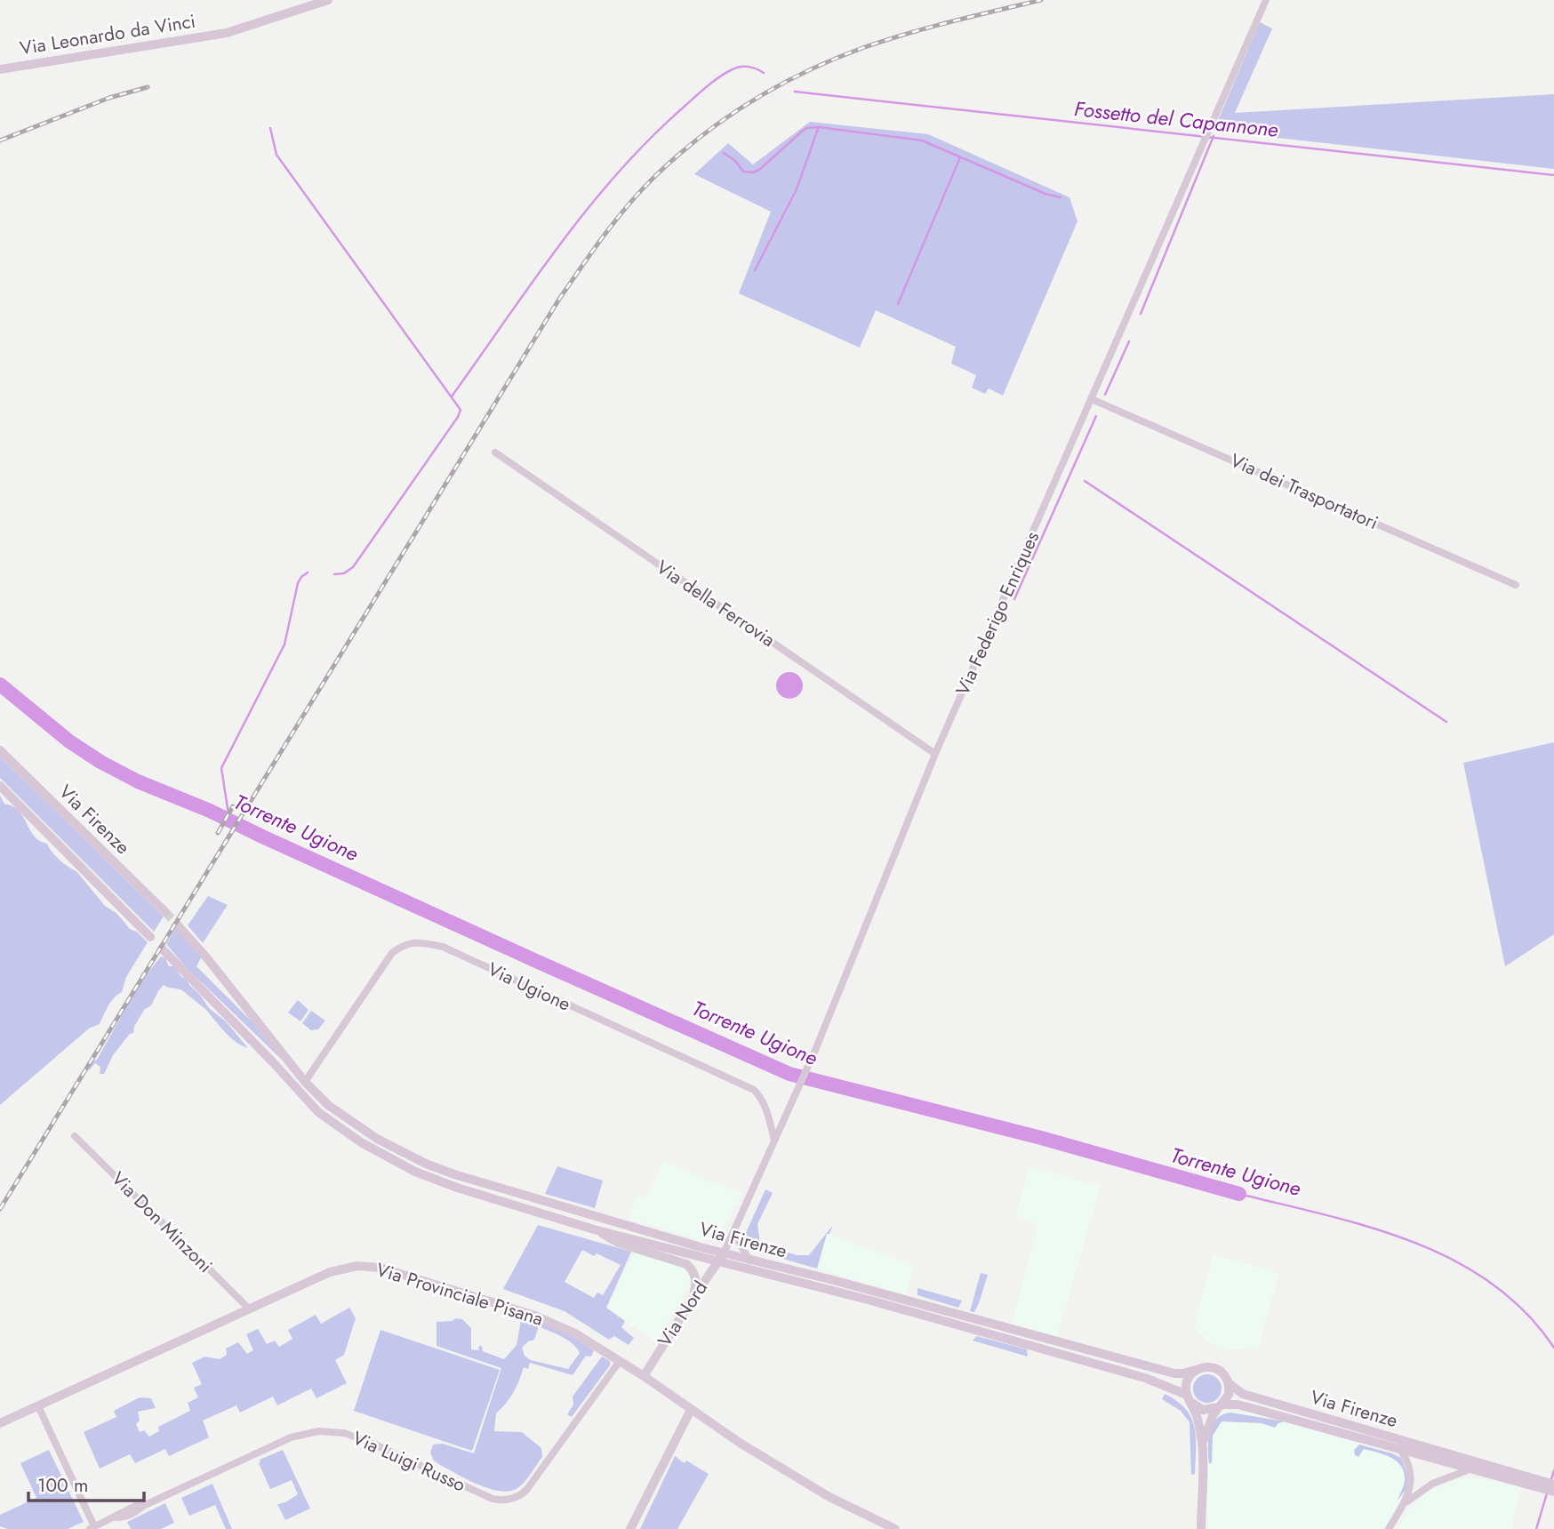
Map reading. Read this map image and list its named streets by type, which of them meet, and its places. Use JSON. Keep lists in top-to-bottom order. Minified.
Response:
{"streets":{"main road":["Via Leonardo da Vinci","Via Firenze"],"street":["Via dei Trasportatori","Via della Ferrovia","Via Federigo Enriques","Via Ugione","Via Don Minzoni","Via Provinciale Pisana","Via Nord","Via Luigi Russo"]},"crossings":[["Via dei Trasportatori","Via Federigo Enriques"],["Via della Ferrovia","Via Federigo Enriques"],["Via Federigo Enriques","Via Firenze"],["Via Federigo Enriques","Via Ugione"],["Via Federigo Enriques","Via Nord"],["Via Firenze","Via Ugione"],["Via Firenze","Via Nord"],["Via Don Minzoni","Via Provinciale Pisana"],["Via Provinciale Pisana","Via Nord"],["Via Provinciale Pisana","Via Luigi Russo"]],"water":["Fossetto del Capannone","Torrente Ugione"],"scale_bar":"100 m"}
